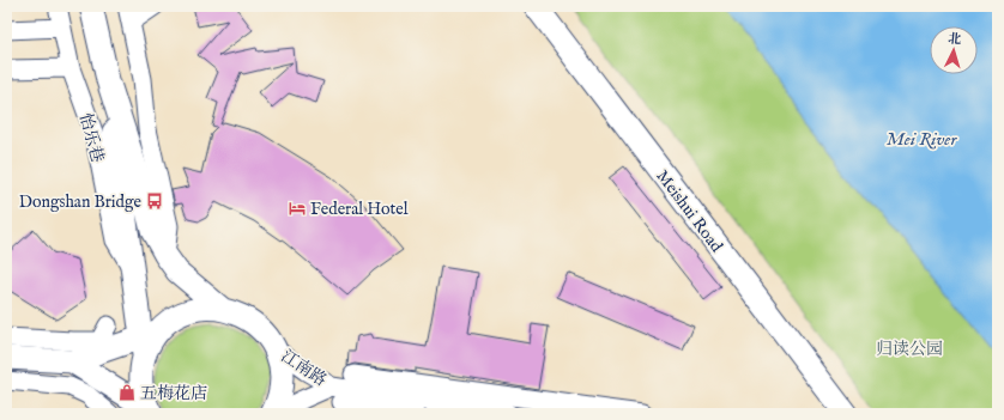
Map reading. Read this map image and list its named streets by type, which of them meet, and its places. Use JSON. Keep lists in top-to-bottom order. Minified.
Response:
{"streets":{"main road":["Meishui Road"],"street":["怡乐巷","江南路"]},"water":["Mei River"],"parks":["归读公园"],"places":{"bus stop":["Dongshan Bridge"],"hotel":["Federal Hotel"],"shop":["五梅花店"]},"north":"top"}
